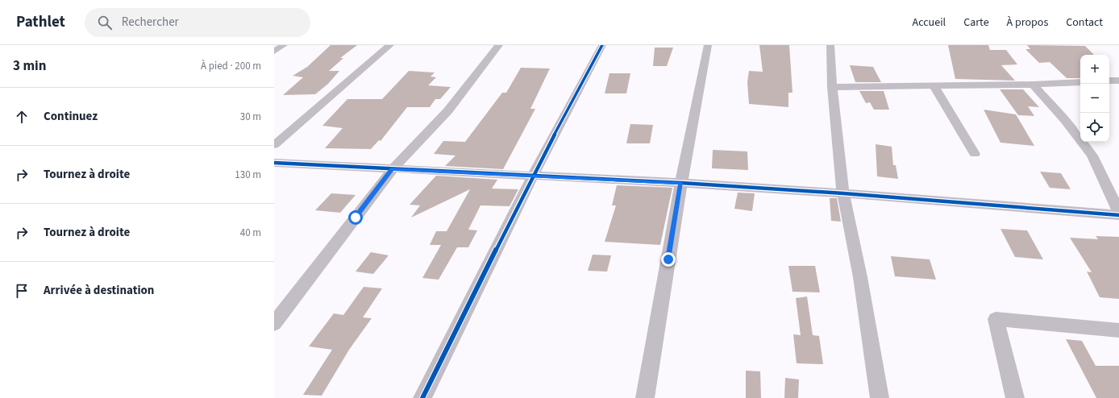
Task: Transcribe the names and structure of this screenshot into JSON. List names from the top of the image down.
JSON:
{
  "page": {
    "header": "Pathlet",
    "search": "Rechercher",
    "nav": [
      "Accueil",
      "Carte",
      "À propos",
      "Contact"
    ],
    "heading": ["3 min", "À pied · 200 m"],
    "map_buttons": ["+", "−"],
    "list": [
      ["Continuez", "30 m"],
      ["Tournez à droite", "130 m"],
      ["Tournez à droite", "40 m"],
      "Arrivée à destination"
    ]
  }
}
